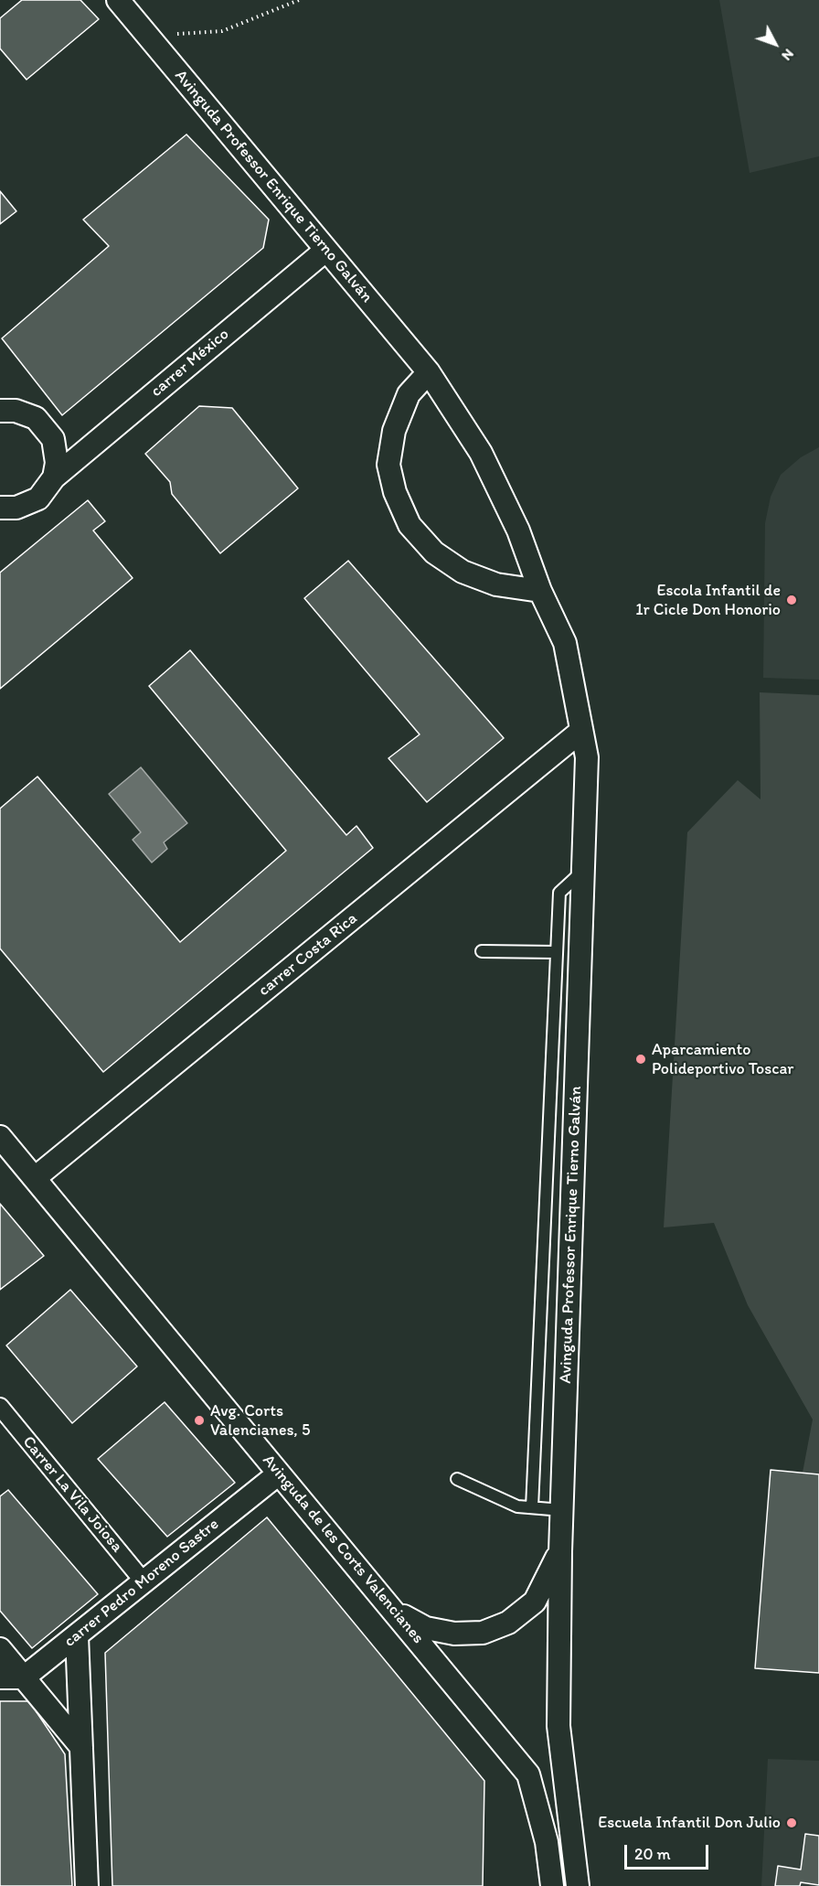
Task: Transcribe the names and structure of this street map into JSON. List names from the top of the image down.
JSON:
{
  "streets": {
    "street": [
      "Avinguda Professor Enrique Tierno Galván",
      "carrer México",
      "carrer Costa Rica",
      "Carrer La Vila Joiosa",
      "Avinguda de les Corts Valencianes",
      "carrer Pedro Moreno Sastre"
    ]
  },
  "crossings": [
    ["Avinguda Professor Enrique Tierno Galván", "carrer México"],
    ["Avinguda Professor Enrique Tierno Galván", "carrer Costa Rica"],
    ["carrer Costa Rica", "Avinguda de les Corts Valencianes"],
    ["Carrer La Vila Joiosa", "carrer Pedro Moreno Sastre"],
    ["Avinguda de les Corts Valencianes", "carrer Pedro Moreno Sastre"]
  ],
  "places": [
    "Escola Infantil de 1r Cicle Don Honorio",
    "Aparcamiento Polideportivo Toscar",
    "Avg. Corts Valencianes, 5",
    "Escuela Infantil Don Julio"
  ],
  "scale_bar": "20 m",
  "north": "bottom right"
}
